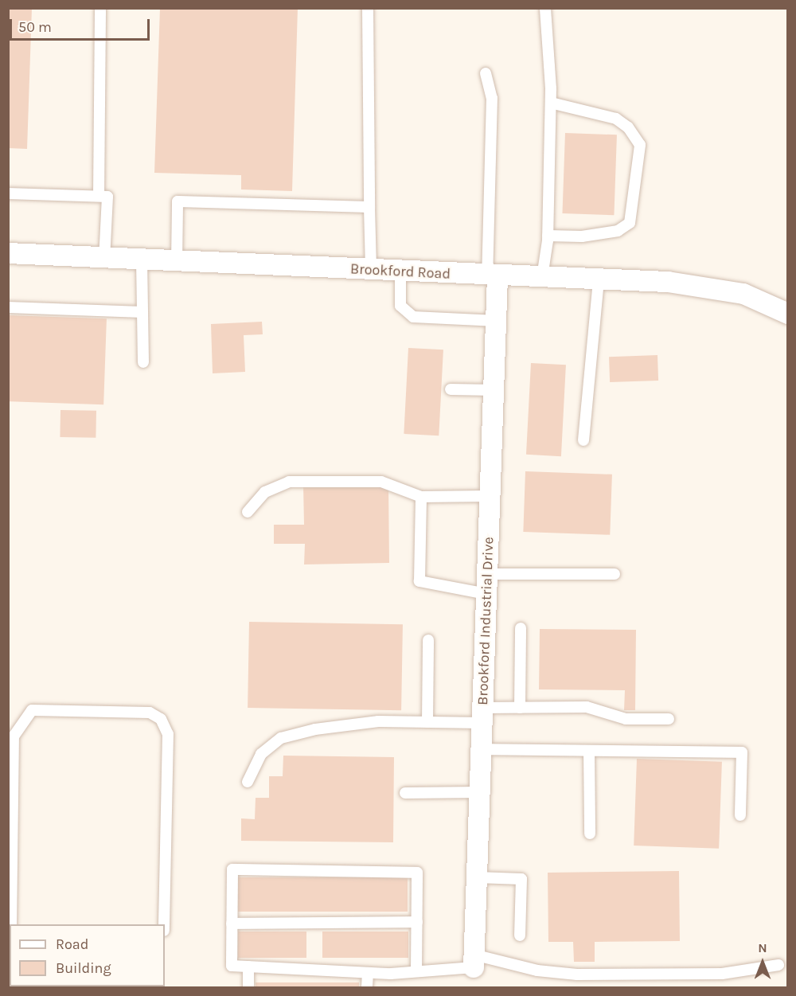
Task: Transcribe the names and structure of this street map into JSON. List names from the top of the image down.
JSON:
{
  "streets": {
    "street": ["Brookford Road", "Brookford Industrial Drive"]
  },
  "crossings": [
    ["Brookford Road", "Brookford Industrial Drive"]
  ],
  "legend": ["Road", "Building"],
  "scale_bar": "50 m",
  "north": "top"
}
